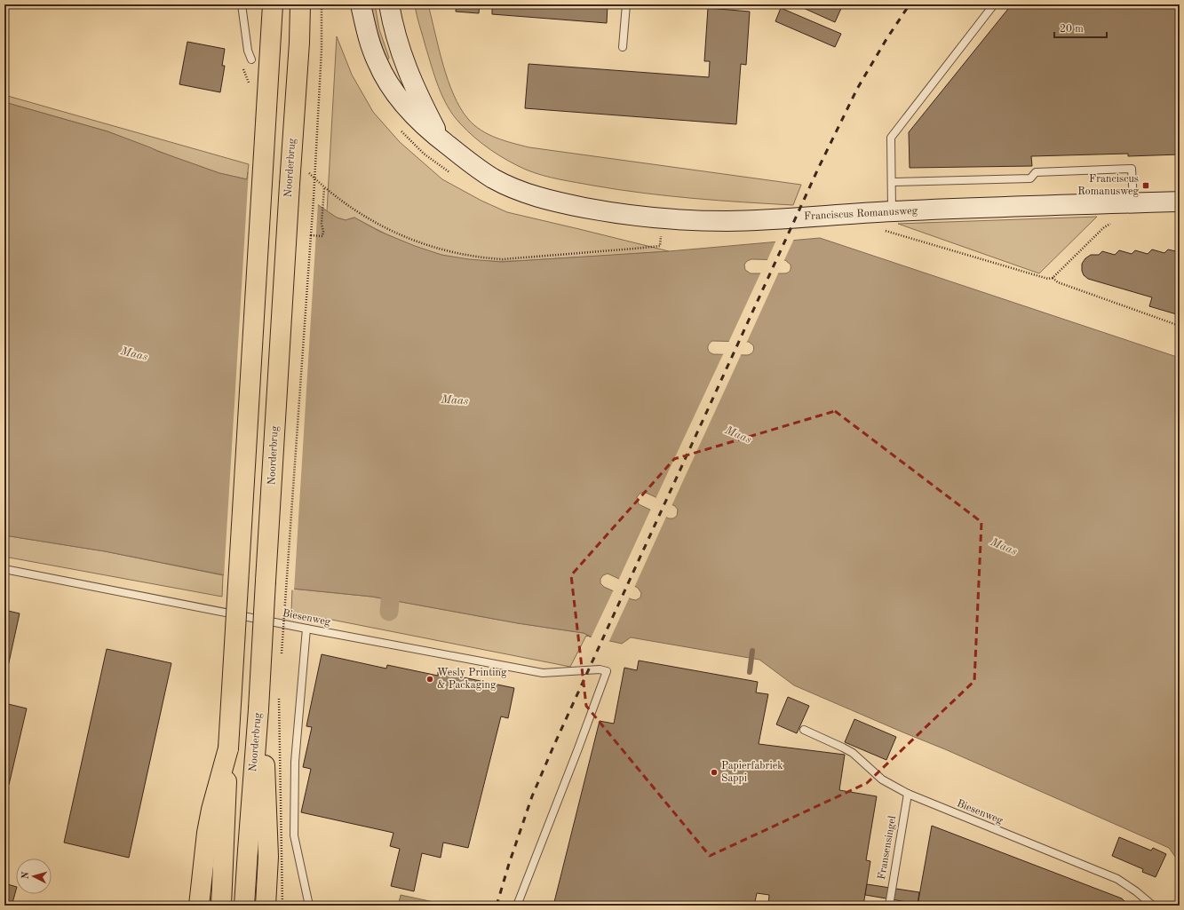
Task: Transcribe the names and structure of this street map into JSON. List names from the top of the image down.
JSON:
{
  "streets": {
    "main road": ["Noorderbrug"],
    "street": ["Franciscus Romanusweg"],
    "lane": ["Biesenweg", "Fransensingel"]
  },
  "crossings": [
    ["Biesenweg", "Fransensingel"]
  ],
  "water": ["Maas"],
  "places": {
    "transit": ["Franciscus Romanusweg"],
    "other": ["Wesly Printing & Packaging", "Papierfabriek Sappi"]
  },
  "scale_bar": "20 m",
  "north": "left"
}
